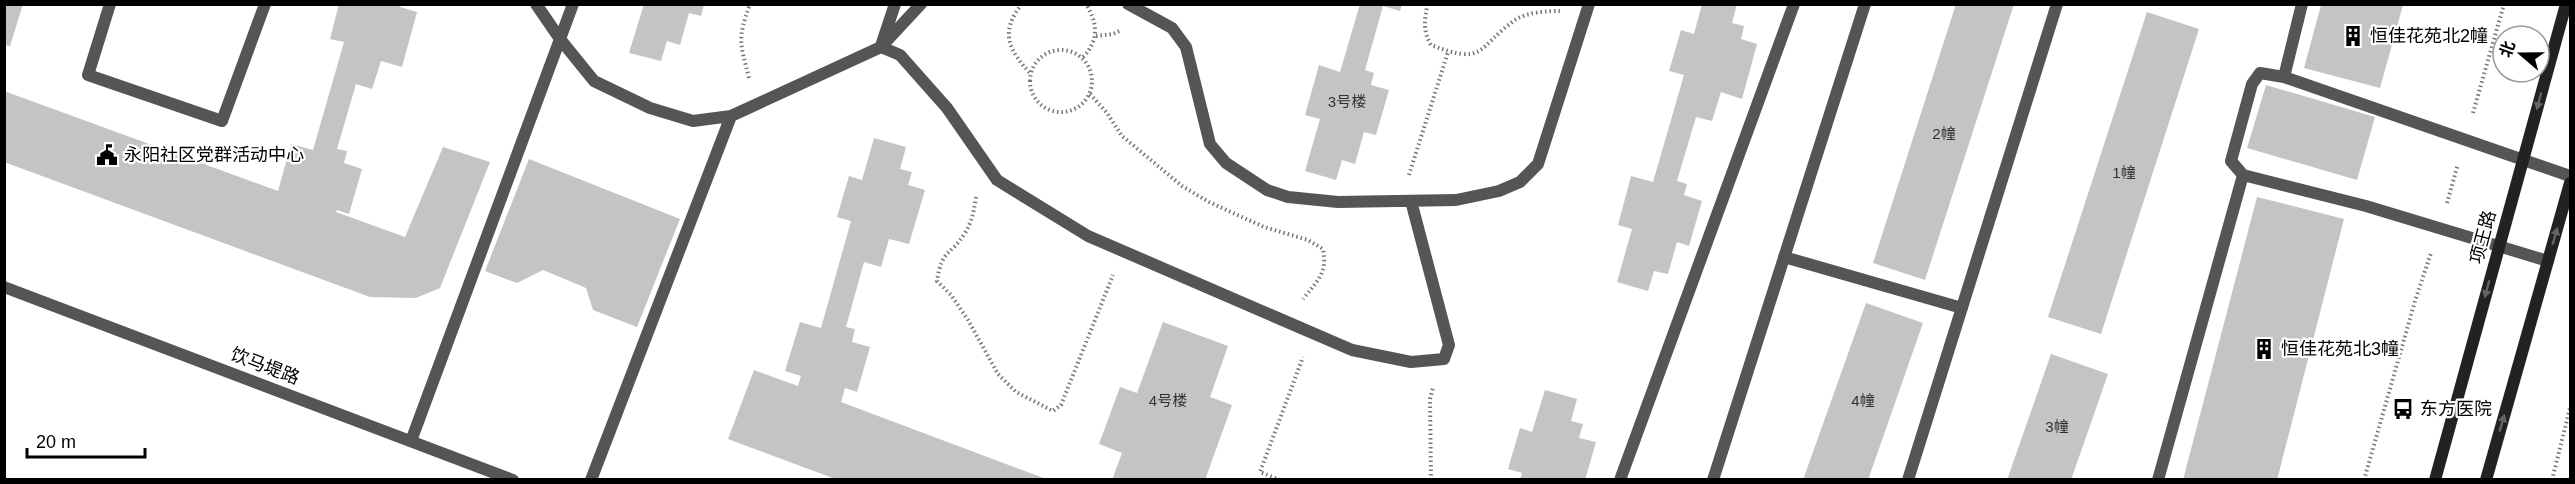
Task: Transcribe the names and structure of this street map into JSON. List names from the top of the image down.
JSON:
{
  "streets": {
    "main road": ["项王路"],
    "street": ["饮马堤路"]
  },
  "places": {
    "building": ["恒佳花苑北2幢", "恒佳花苑北3幢"],
    "public building": ["永阳社区党群活动中心"],
    "bus stop": ["东方医院"]
  },
  "house_numbers": [
    "3号楼",
    "2幢",
    "1幢",
    "4号楼",
    "4幢",
    "3幢"
  ],
  "scale_bar": "20 m",
  "north": "left"
}
